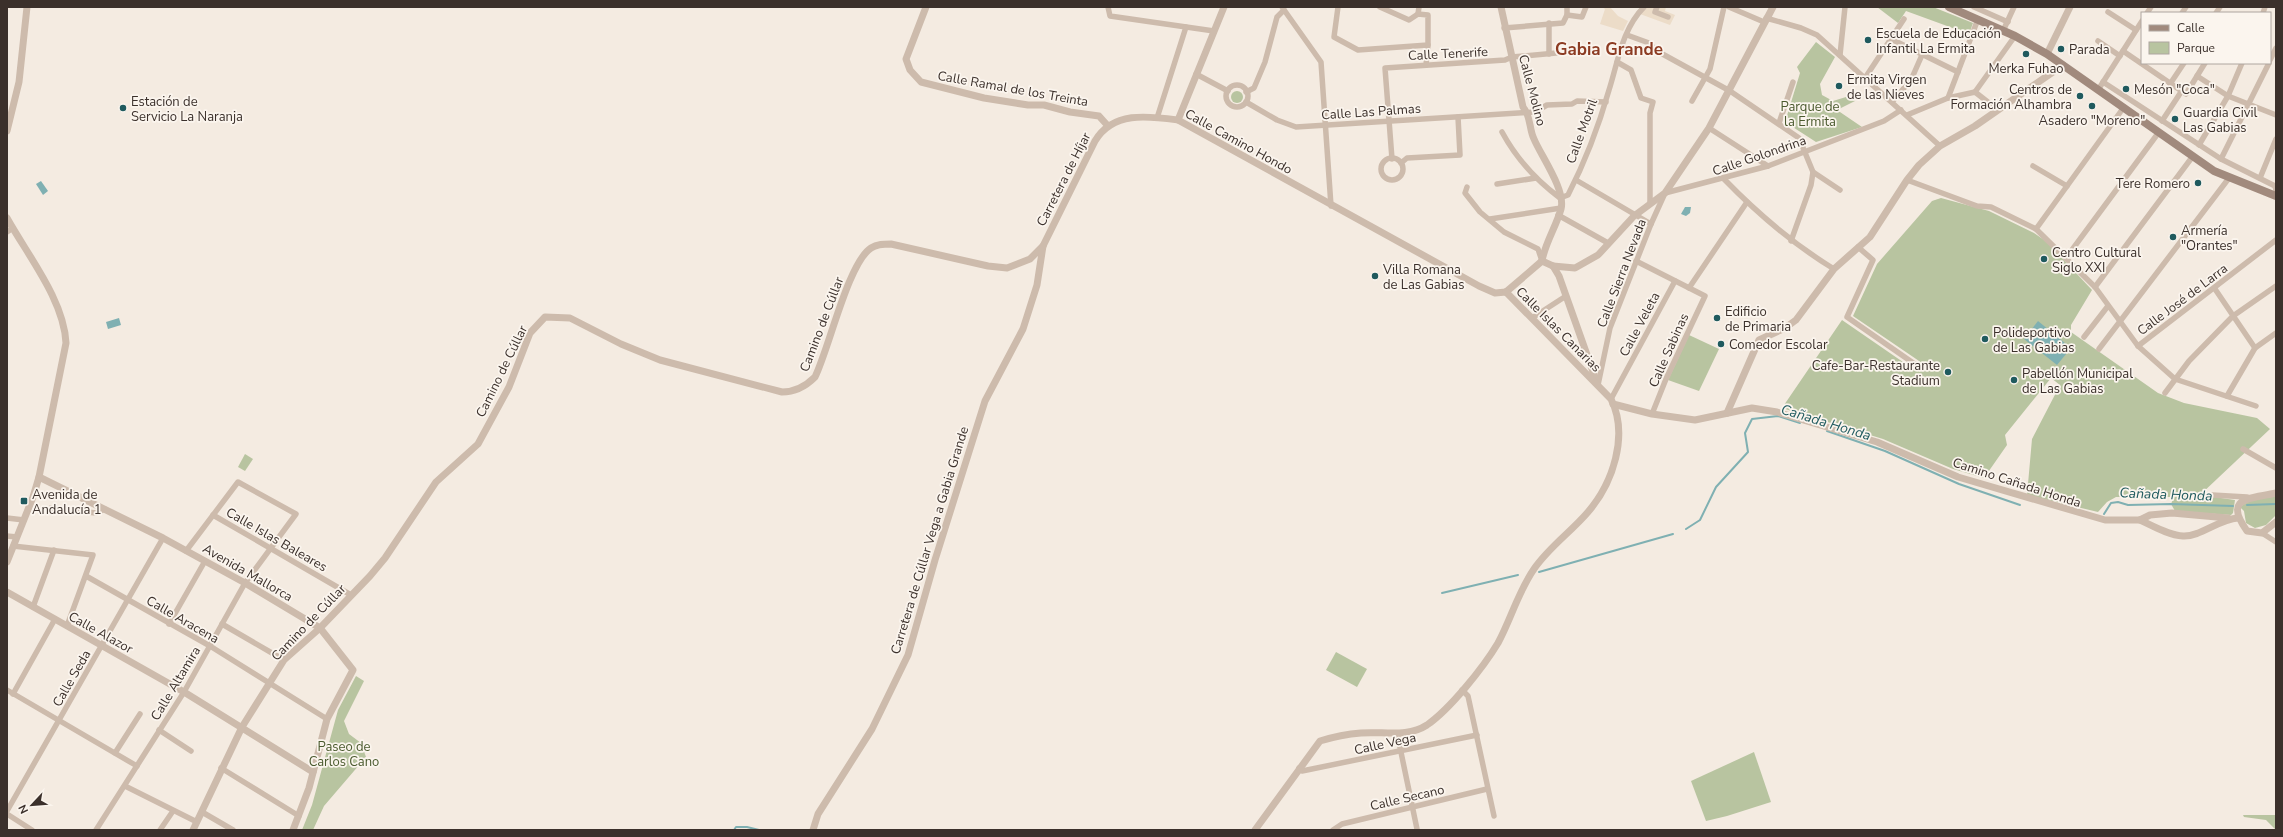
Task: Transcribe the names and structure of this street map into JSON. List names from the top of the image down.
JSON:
{
  "streets": {
    "street": [
      "Calle Tenerife",
      "Calle Ramal de los Treinta",
      "Calle Molino",
      "Calle Las Palmas",
      "Calle Motril",
      "Calle Camino Hondo",
      "Calle Golondrina",
      "Carretera de Híjar",
      "Calle Sierra Nevada",
      "Calle José de Larra",
      "Camino de Cúllar",
      "Calle Veleta",
      "Calle Islas Canarias",
      "Calle Sabinas",
      "Camino Cañada Honda",
      "Calle Islas Baleares",
      "Carretera de Cúllar Vega a Gabia Grande",
      "Avenida Mallorca",
      "Calle Aracena",
      "Calle Alazor",
      "Calle Seda",
      "Calle Altamira",
      "Calle Vega",
      "Calle Secano"
    ]
  },
  "crossings": [
    ["Calle Tenerife", "Calle Molino"],
    ["Calle Tenerife", "Calle Las Palmas"],
    ["Calle Ramal de los Treinta", "Calle Camino Hondo"],
    ["Calle Ramal de los Treinta", "Carretera de Híjar"],
    ["Calle Molino", "Calle Las Palmas"],
    ["Calle Molino", "Calle Motril"],
    ["Calle Las Palmas", "Calle Motril"],
    ["Calle Camino Hondo", "Carretera de Híjar"],
    ["Calle Camino Hondo", "Calle Islas Canarias"],
    ["Calle Golondrina", "Calle Sierra Nevada"],
    ["Carretera de Híjar", "Camino de Cúllar"],
    ["Carretera de Híjar", "Carretera de Cúllar Vega a Gabia Grande"],
    ["Calle Sierra Nevada", "Calle Islas Canarias"],
    ["Camino de Cúllar", "Calle Islas Baleares"],
    ["Camino de Cúllar", "Carretera de Cúllar Vega a Gabia Grande"],
    ["Camino de Cúllar", "Avenida Mallorca"],
    ["Camino de Cúllar", "Calle Aracena"],
    ["Camino de Cúllar", "Calle Alazor"],
    ["Calle Veleta", "Camino Cañada Honda"],
    ["Calle Sabinas", "Camino Cañada Honda"],
    ["Calle Islas Baleares", "Calle Altamira"],
    ["Avenida Mallorca", "Calle Seda"],
    ["Avenida Mallorca", "Calle Altamira"],
    ["Calle Aracena", "Calle Seda"],
    ["Calle Aracena", "Calle Altamira"],
    ["Calle Alazor", "Calle Seda"],
    ["Calle Alazor", "Calle Altamira"]
  ],
  "districts": ["Gabia Grande"],
  "water": ["Cañada Honda"],
  "parks": ["Parque de la Ermita", "Paseo de Carlos Cano"],
  "places": {
    "other": [
      "Escuela de Educación Infantil La Ermita",
      "Parada",
      "Merka Fuhao",
      "Ermita Virgen de las Nieves",
      "Mesón \"Coca\"",
      "Centros de Formación Alhambra",
      "Asadero \"Moreno\"",
      "Estación de Servicio La Naranja",
      "Guardia Civil Las Gabias",
      "Tere Romero",
      "Armería \"Orantes\"",
      "Centro Cultural Siglo XXI",
      "Villa Romana de Las Gabias",
      "Edificio de Primaria",
      "Polideportivo de Las Gabias",
      "Comedor Escolar",
      "Cafe-Bar-Restaurante Stadium",
      "Pabellón Municipal de Las Gabias"
    ],
    "transit": ["Avenida de Andalucía 1"]
  },
  "legend": ["Calle", "Parque"],
  "north": "bottom left"
}
